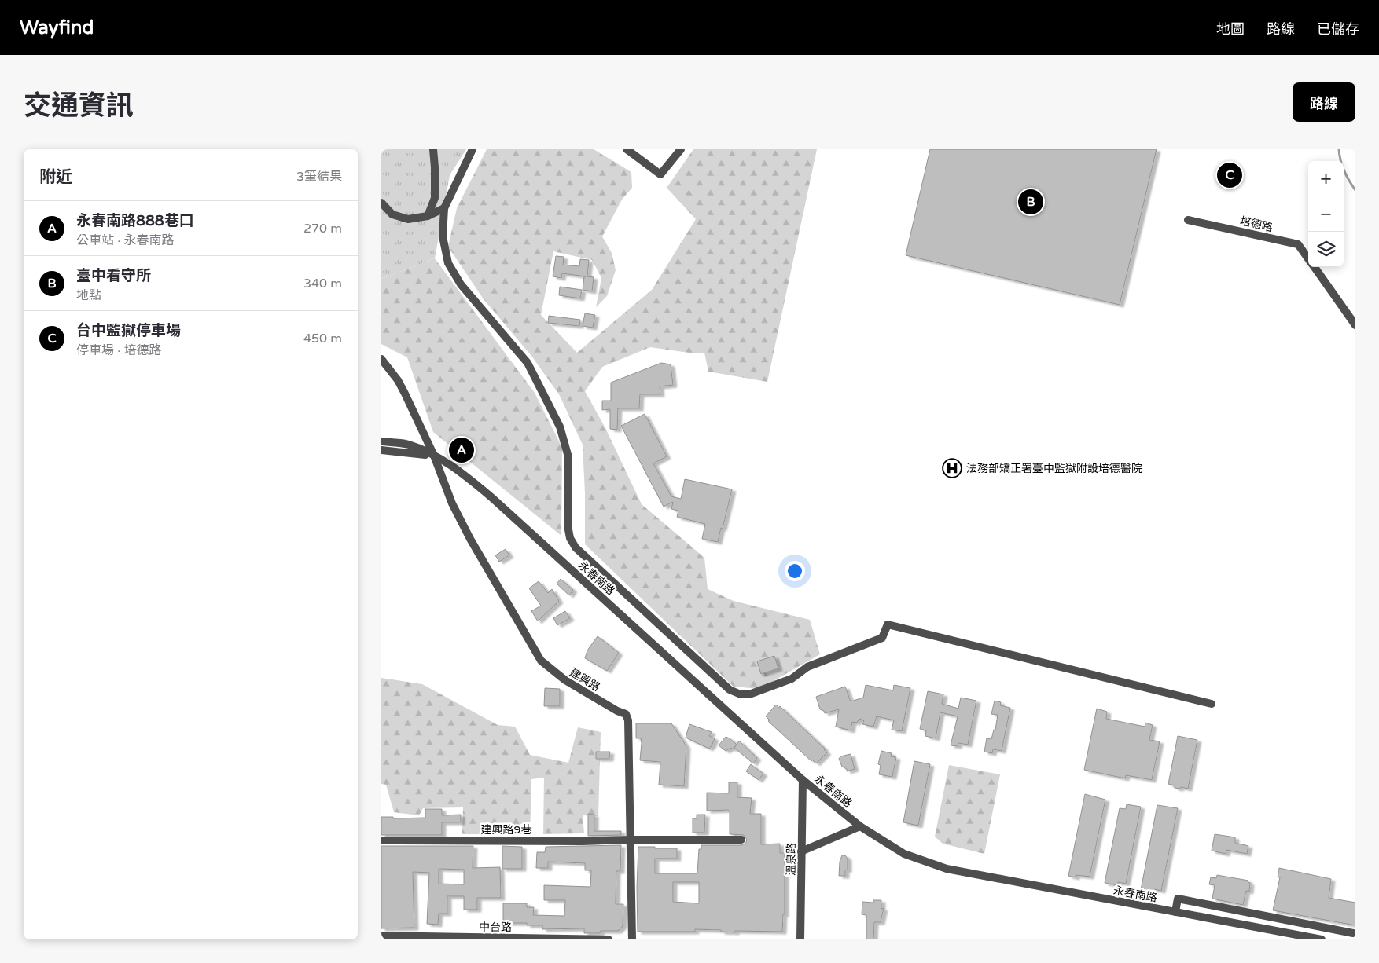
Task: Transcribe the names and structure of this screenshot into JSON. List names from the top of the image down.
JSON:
{
  "streets": {
    "street": [
      "培德路",
      "永春南路",
      "建興路",
      "建興路9巷",
      "溫泉路",
      "中台路"
    ]
  },
  "crossings": [
    ["永春南路", "建興路"],
    ["永春南路", "溫泉路"],
    ["建興路", "建興路9巷"]
  ],
  "places": {
    "hospital": ["法務部矯正署臺中監獄附設培德醫院"]
  },
  "page": {
    "header": "Wayfind",
    "nav": ["地圖", "路線", "已儲存"],
    "title": "交通資訊",
    "buttons": "路線",
    "heading": ["附近", "3筆結果"],
    "map_buttons": ["+", "−"],
    "pins": ["C", "B", "A"],
    "list": [
      {
        "mark": "A",
        "name": "永春南路888巷口",
        "note": "公車站 · 永春南路",
        "value": "270 m"
      },
      {
        "mark": "B",
        "name": "臺中看守所",
        "note": "地點",
        "value": "340 m"
      },
      {
        "mark": "C",
        "name": "台中監獄停車場",
        "note": "停車場 · 培德路",
        "value": "450 m"
      }
    ]
  }
}
